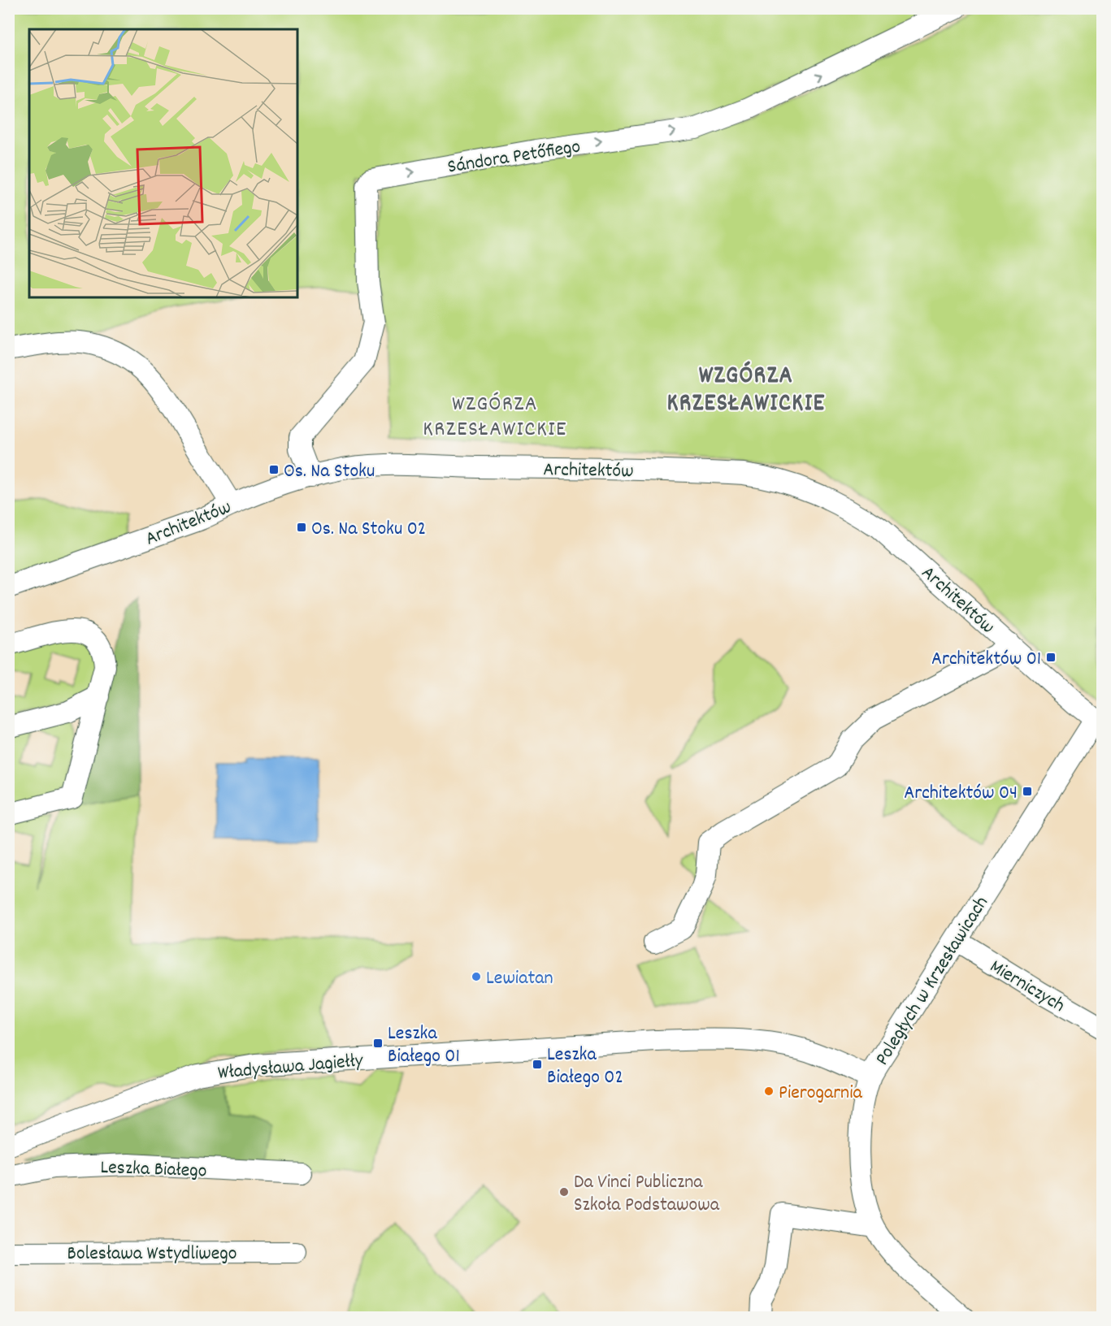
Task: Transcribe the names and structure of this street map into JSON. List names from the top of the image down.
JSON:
{
  "streets": {
    "street": [
      "Sándora Petőfiego",
      "Architektów",
      "Poległych w Krzesławicach",
      "Mierniczych",
      "Władysława Jagiełły",
      "Leszka Białego",
      "Bolesława Wstydliwego"
    ]
  },
  "crossings": [
    ["Sándora Petőfiego", "Architektów"],
    ["Architektów", "Poległych w Krzesławicach"],
    ["Poległych w Krzesławicach", "Mierniczych"],
    ["Poległych w Krzesławicach", "Władysława Jagiełły"]
  ],
  "one_way": ["Sándora Petőfiego"],
  "districts": ["WZGÓRZA KRZESŁAWICKIE", "WZGÓRZA KRZESŁAWICKIE"],
  "places": {
    "transit": [
      "Os. Na Stoku",
      "Os. Na Stoku 02",
      "Architektów 01",
      "Architektów 04",
      "Leszka Białego 01",
      "Leszka Białego 02"
    ],
    "other": ["Lewiatan", "Pierogarnia", "Da Vinci Publiczna Szkoła Podstawowa"]
  }
}
